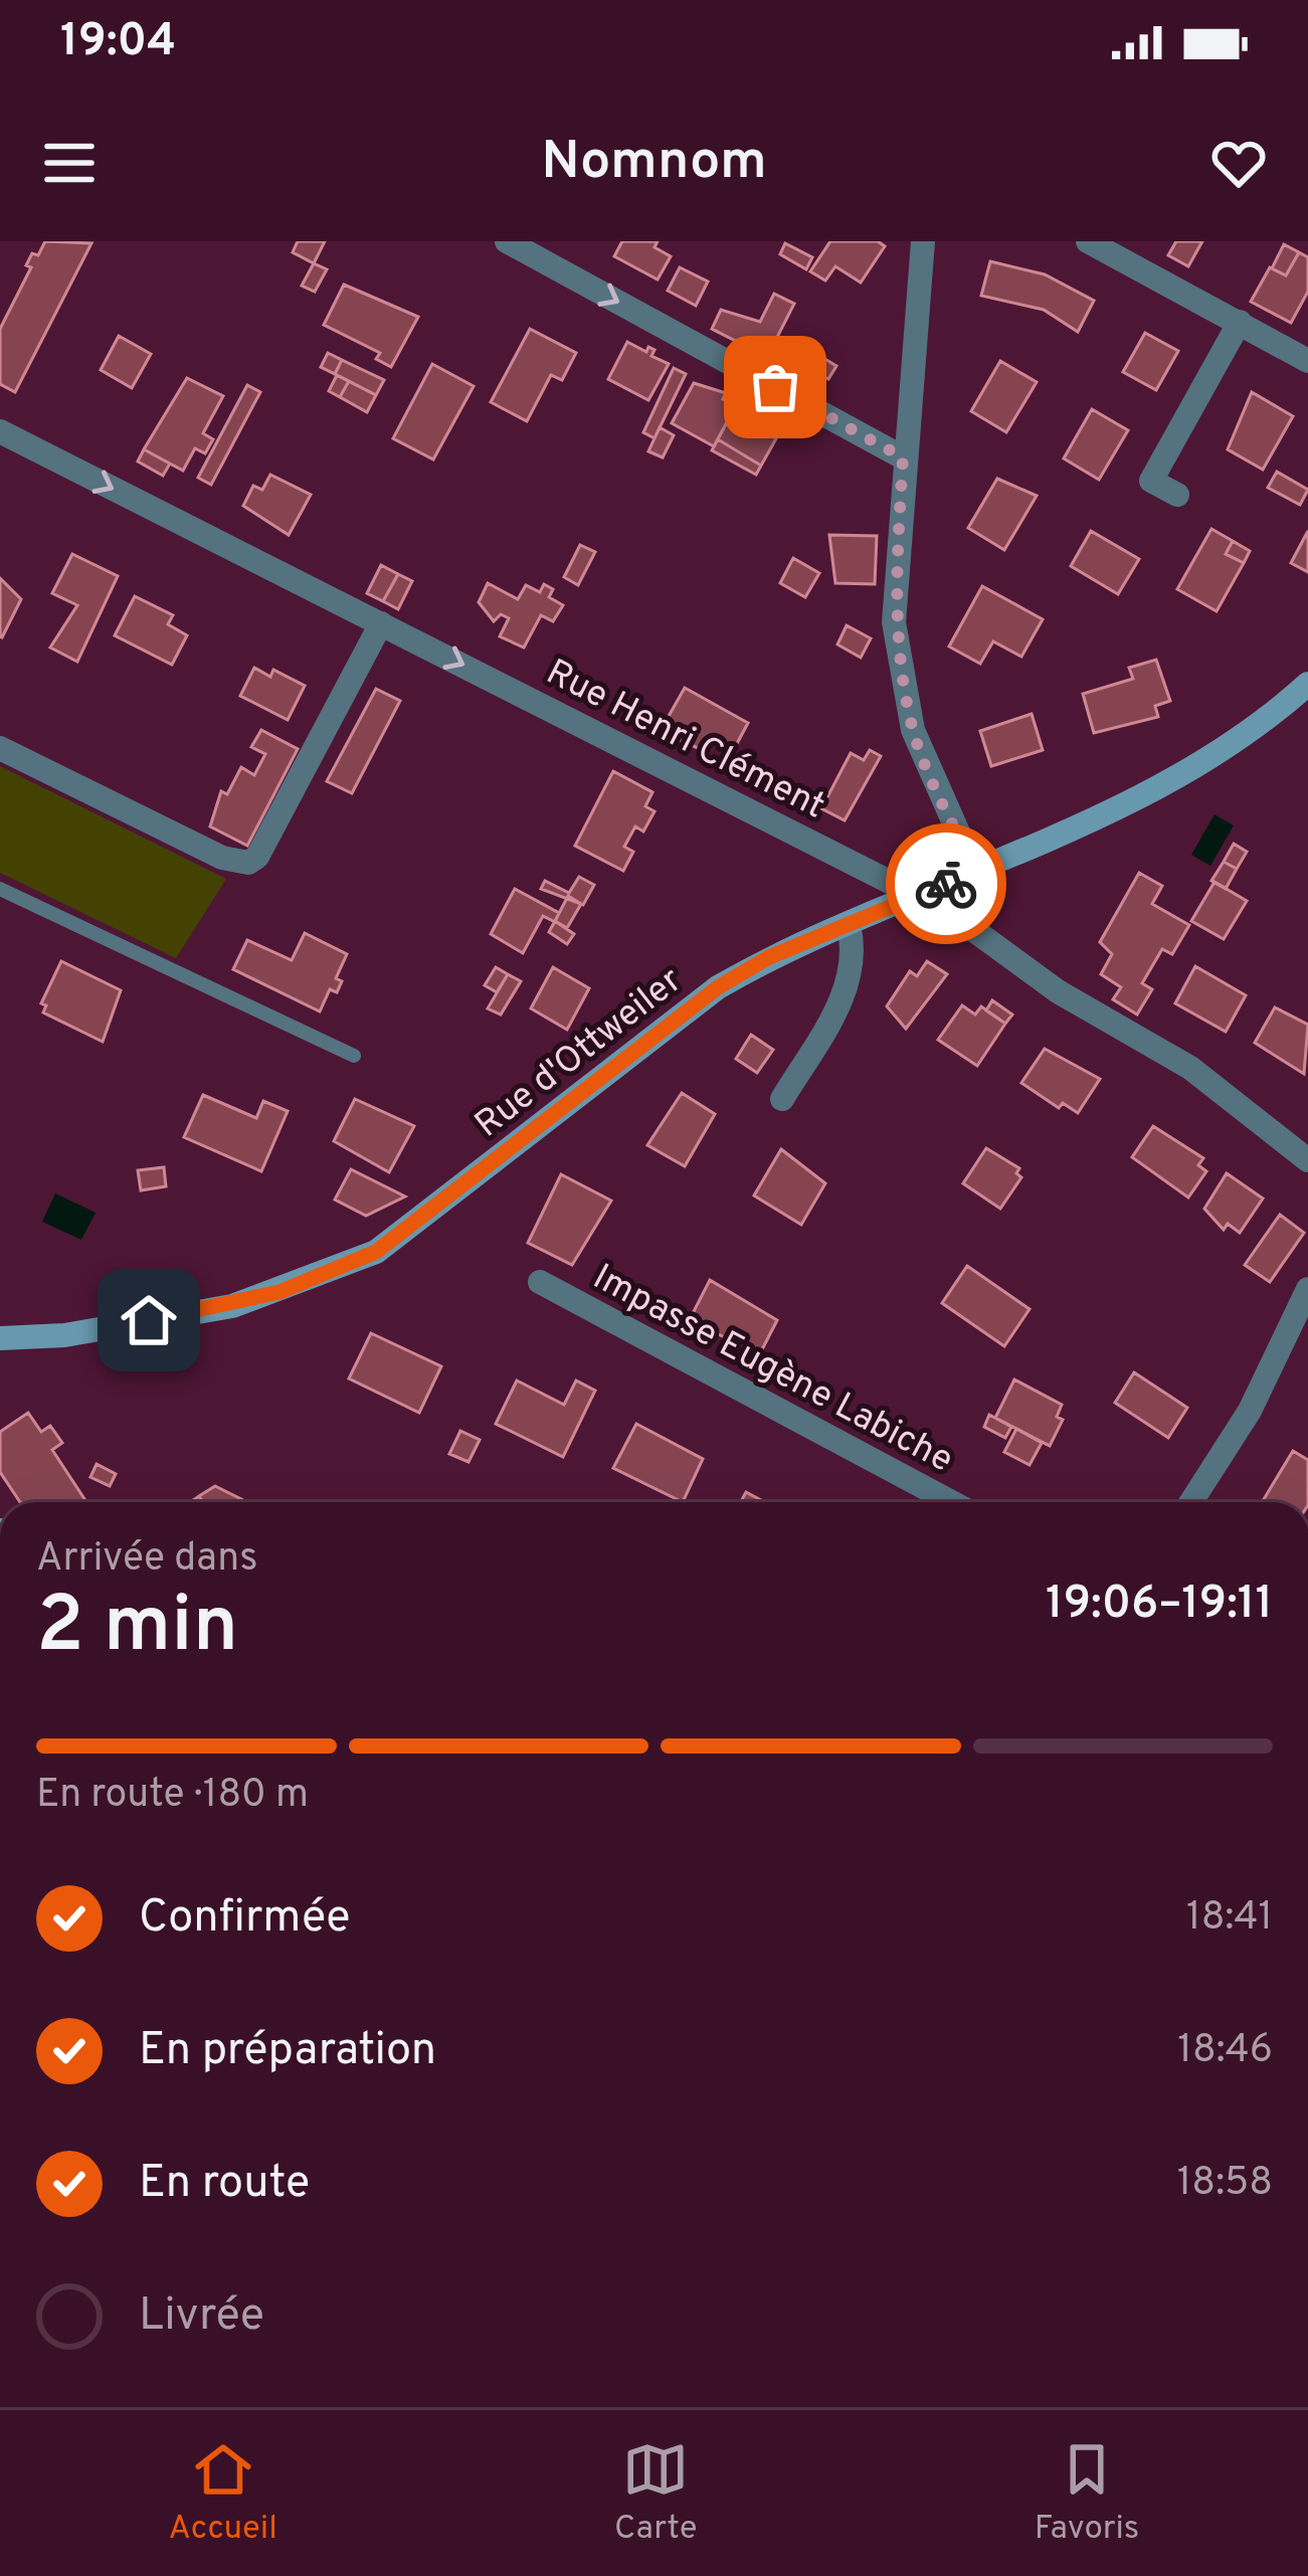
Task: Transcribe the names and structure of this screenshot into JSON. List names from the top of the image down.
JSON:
{
  "streets": {
    "street": ["Rue Henri Clément", "Rue d'Ottweiler", "Impasse Eugène Labiche"]
  },
  "crossings": [
    ["Rue Henri Clément", "Rue d'Ottweiler"]
  ],
  "one_way": ["Rue Henri Clément"],
  "page": {
    "status": "19:04",
    "header": "Nomnom",
    "heading": ["2 min", "Arrivée dans", "19:06–19:11"],
    "bar": "En route · 180 m",
    "list": [
      ["Confirmée", "18:41"],
      ["En préparation", "18:46"],
      ["En route", "18:58"],
      "Livrée"
    ],
    "tabs": ["Accueil", "Carte", "Favoris"]
  }
}
